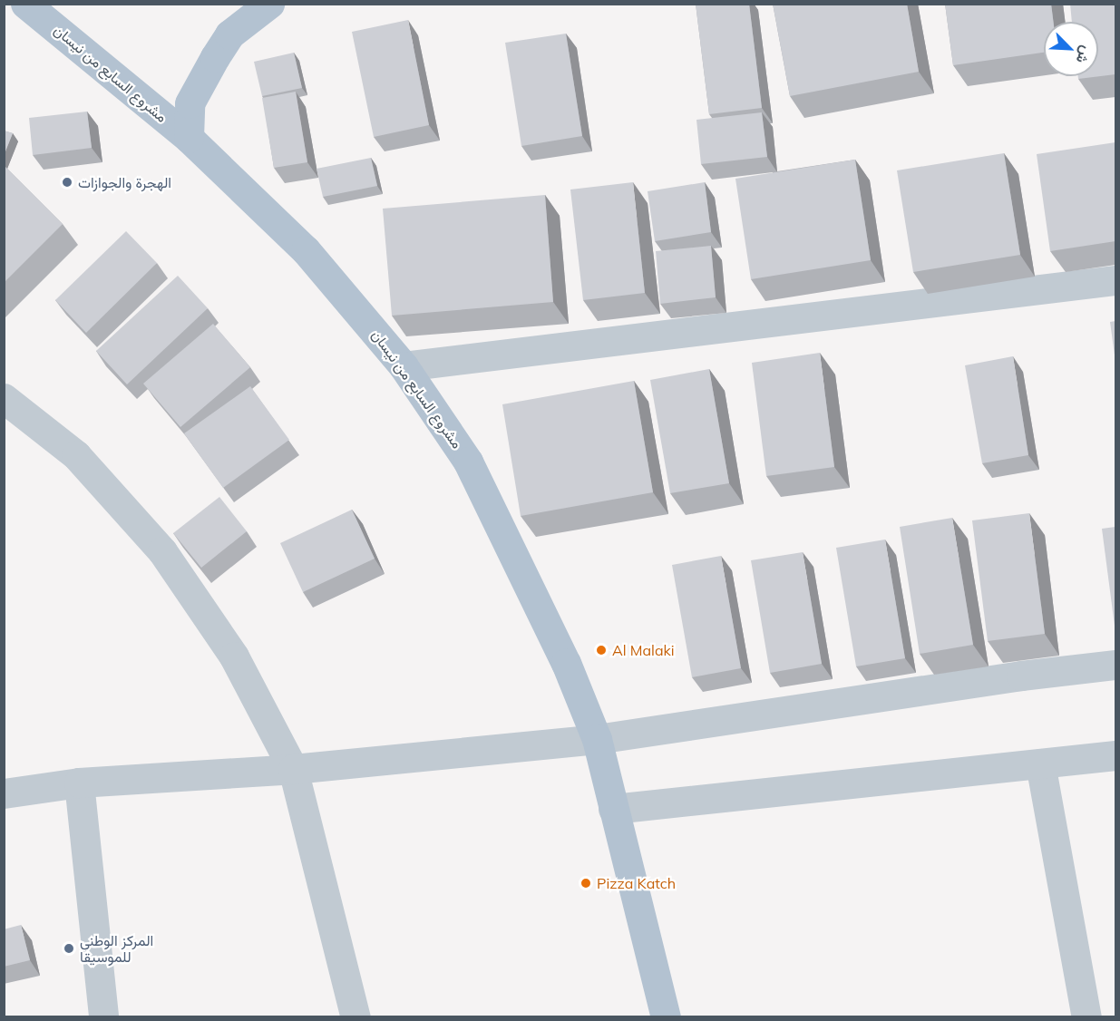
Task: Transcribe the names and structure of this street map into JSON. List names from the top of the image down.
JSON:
{
  "streets": {
    "main road": ["مشروع السابع من نيسان"]
  },
  "places": [
    "الهجرة والجوازات",
    "Al Malaki",
    "Pizza Katch",
    "المركز الوطني للموسيقا"
  ],
  "north": "bottom right"
}
